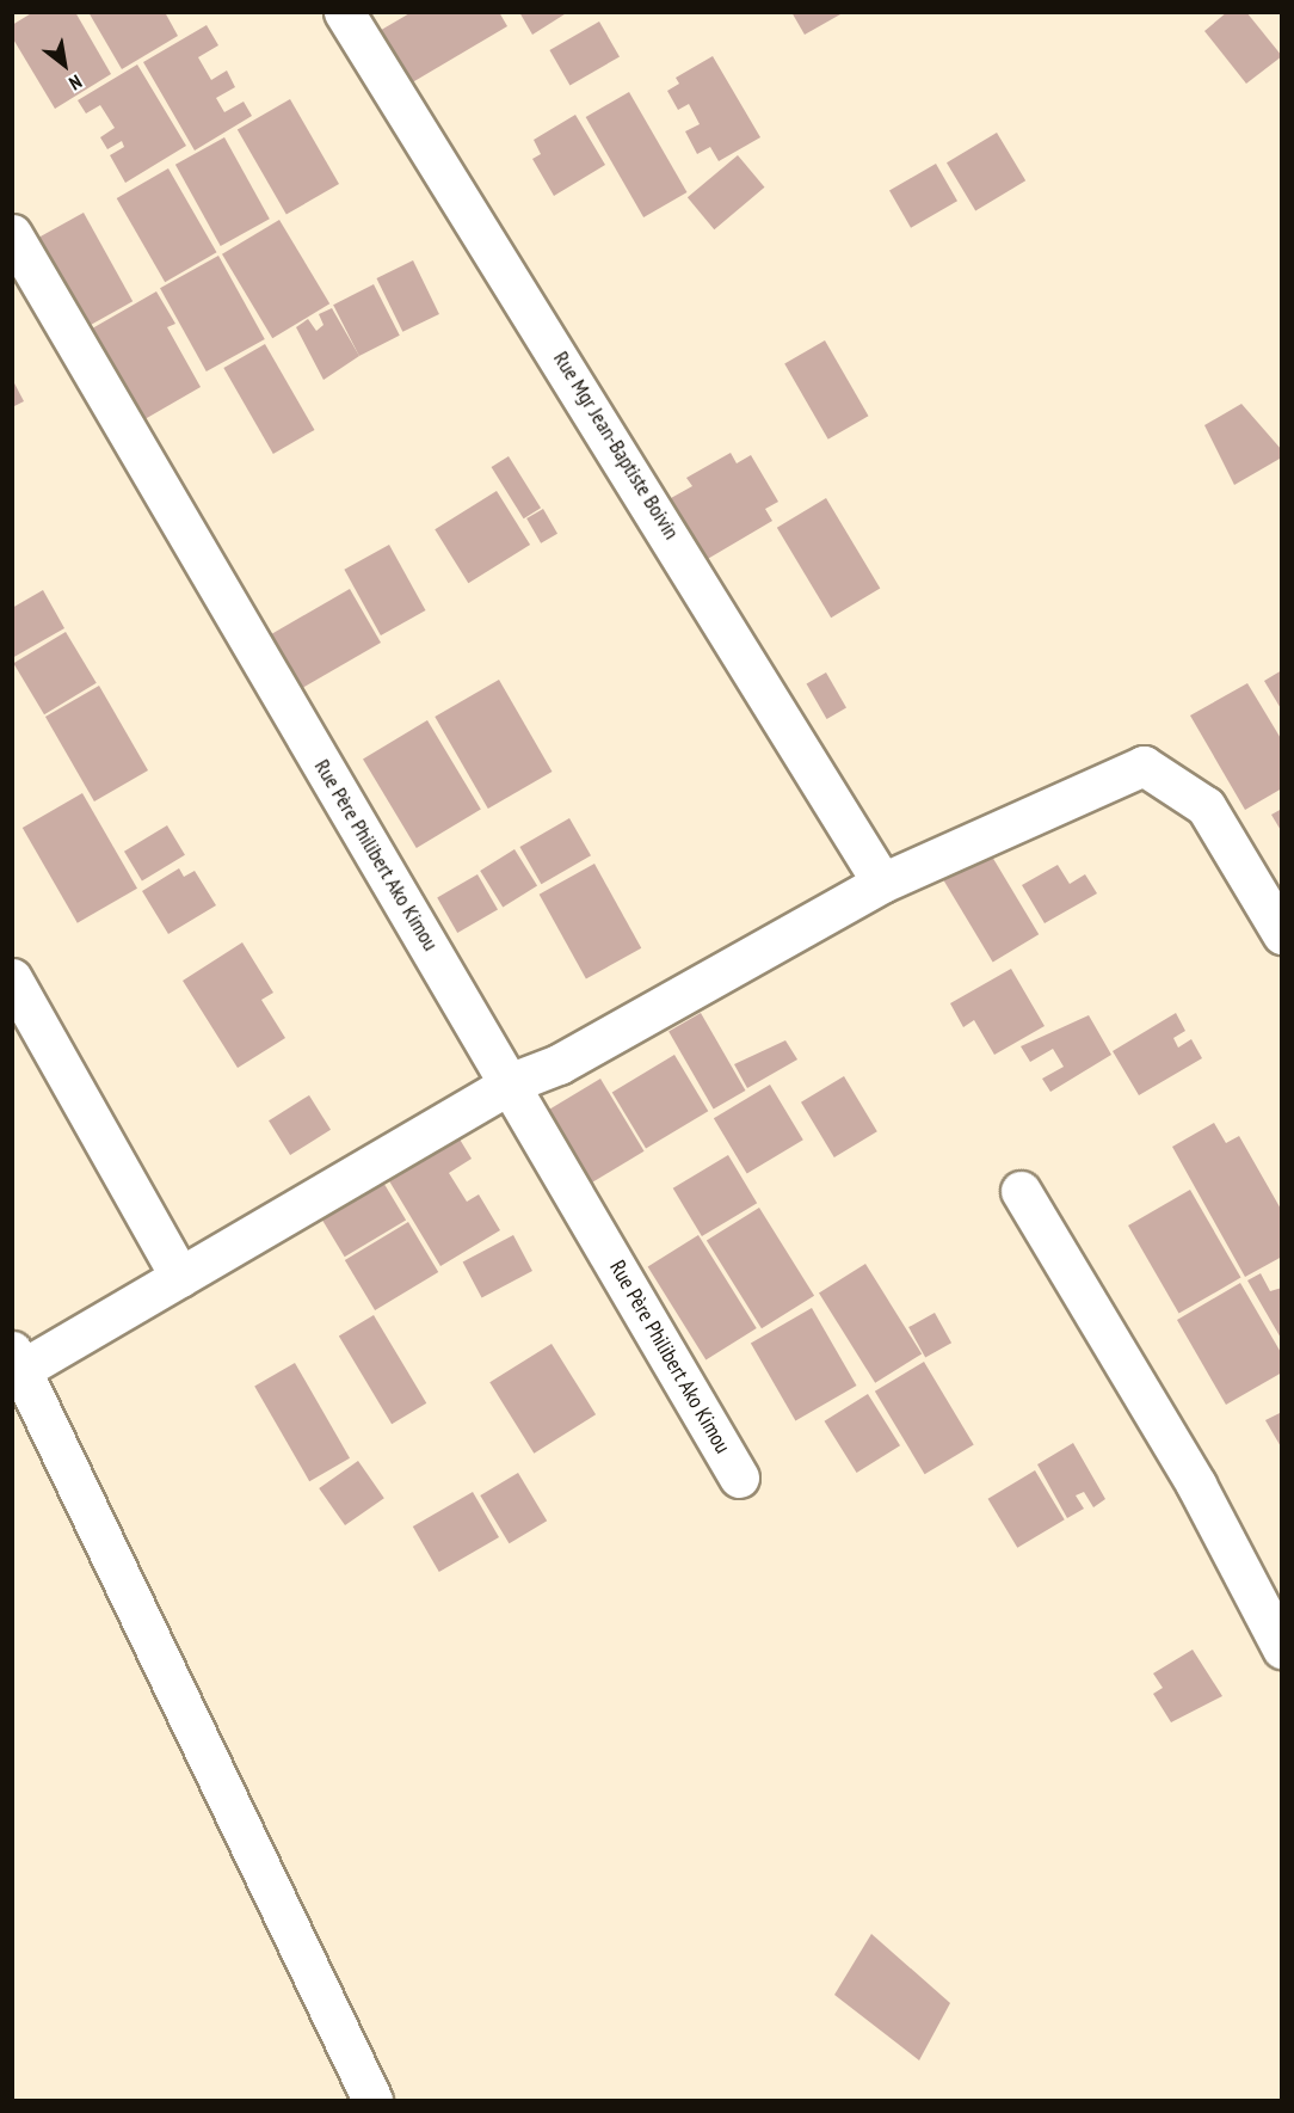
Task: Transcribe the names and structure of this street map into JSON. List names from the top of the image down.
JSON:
{
  "streets": {
    "street": ["Rue Mgr Jean-Baptiste Boivin", "Rue Père Philibert Ako Kimou"]
  },
  "north": "bottom right"
}
